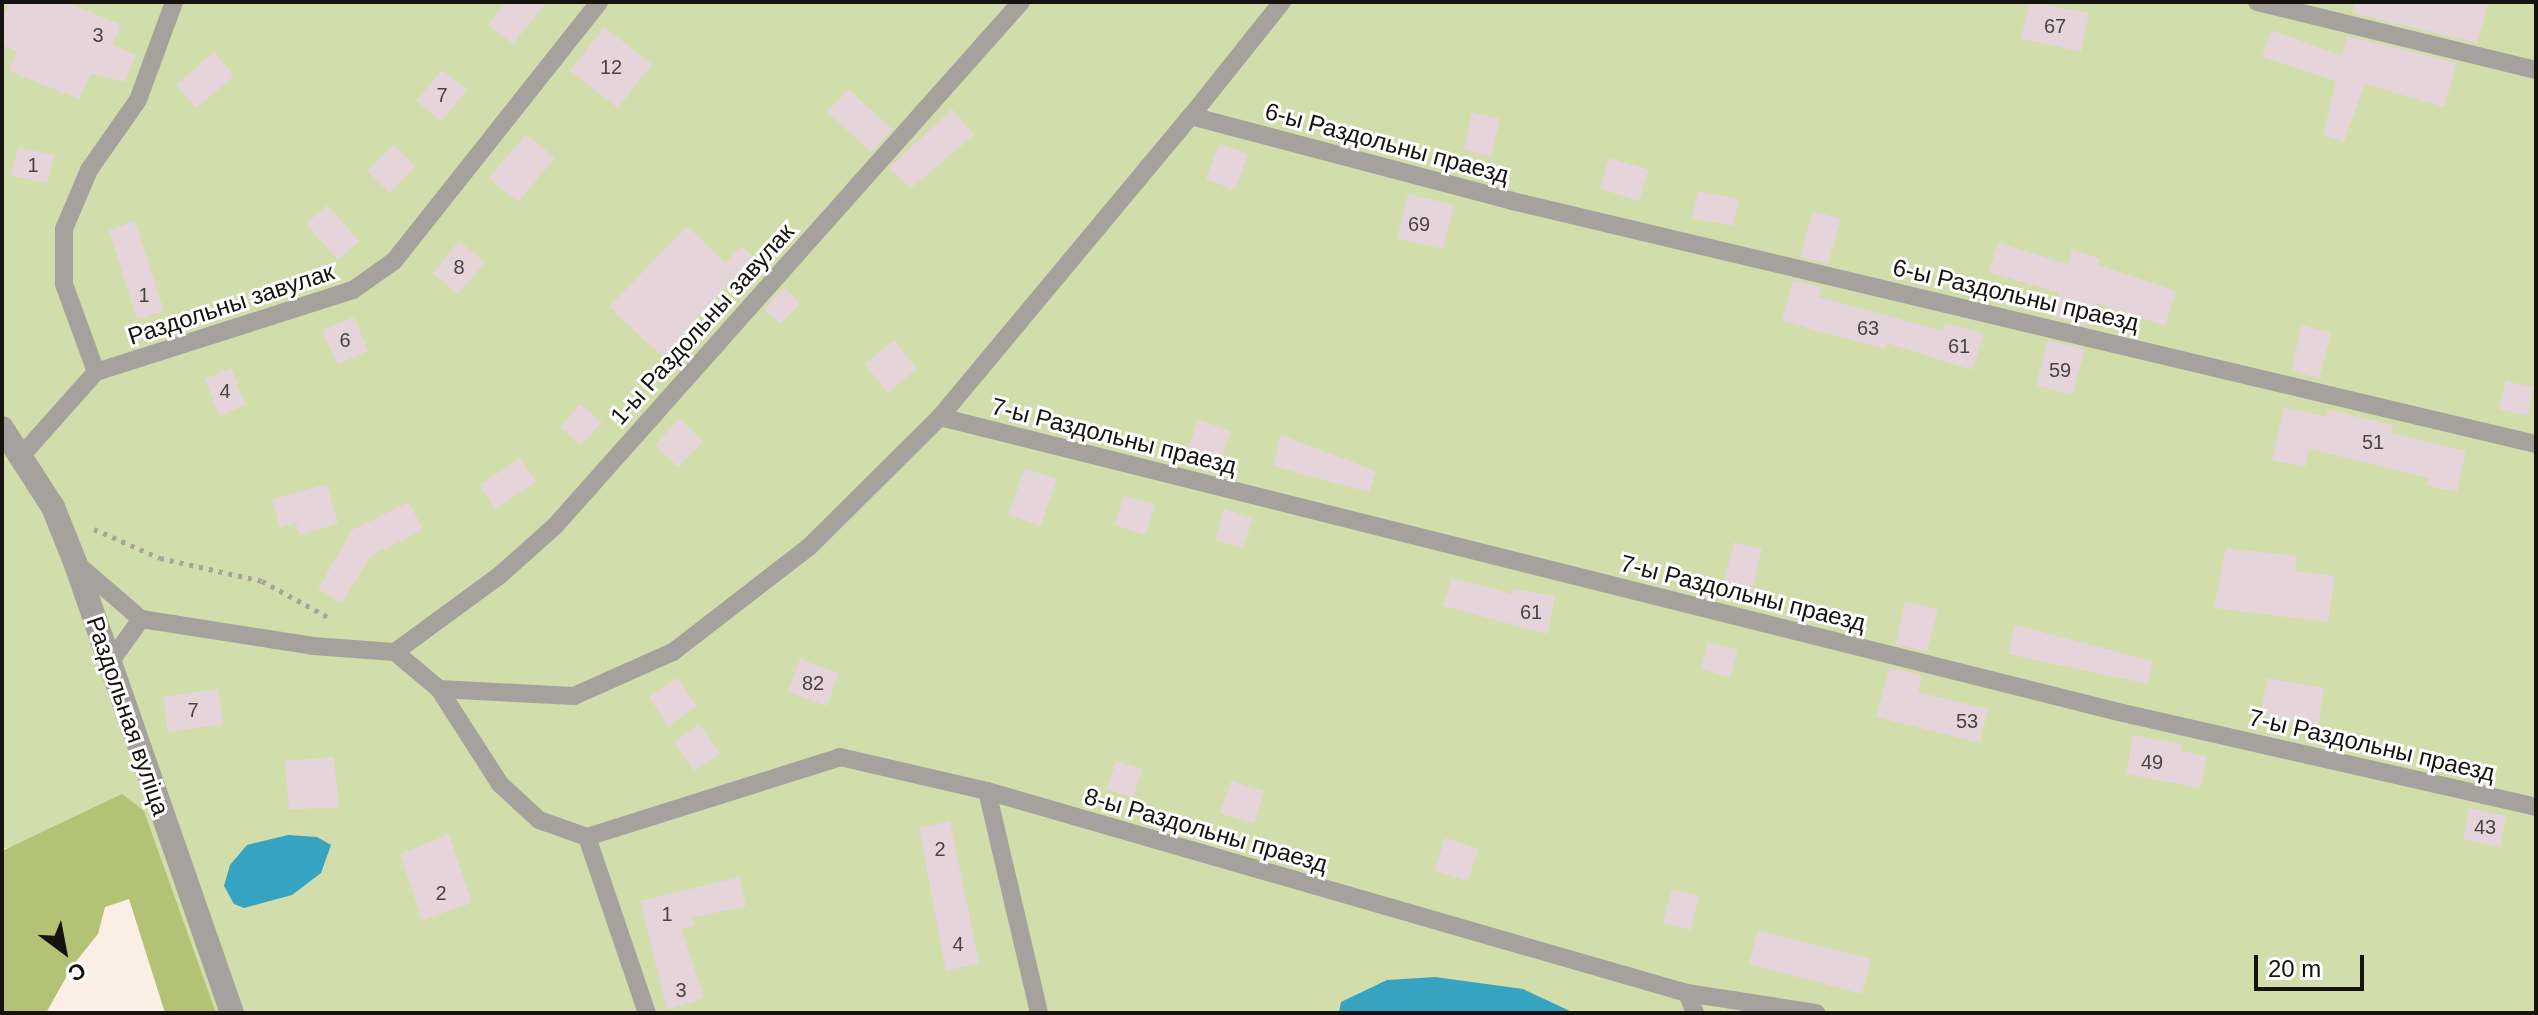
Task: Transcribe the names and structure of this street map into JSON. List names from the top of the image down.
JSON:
{
  "streets": {
    "street": ["Раздольная вуліца"],
    "lane": [
      "6-ы Раздольны праезд",
      "Раздольны завулак",
      "1-ы Раздольны завулак",
      "7-ы Раздольны праезд",
      "8-ы Раздольны праезд"
    ]
  },
  "house_numbers": [
    "67",
    "3",
    "12",
    "7",
    "1",
    "69",
    "8",
    "1",
    "63",
    "6",
    "61",
    "59",
    "4",
    "51",
    "61",
    "82",
    "7",
    "53",
    "49",
    "43",
    "2",
    "2",
    "1",
    "4",
    "3"
  ],
  "scale_bar": "20 m",
  "north": "bottom right"
}
